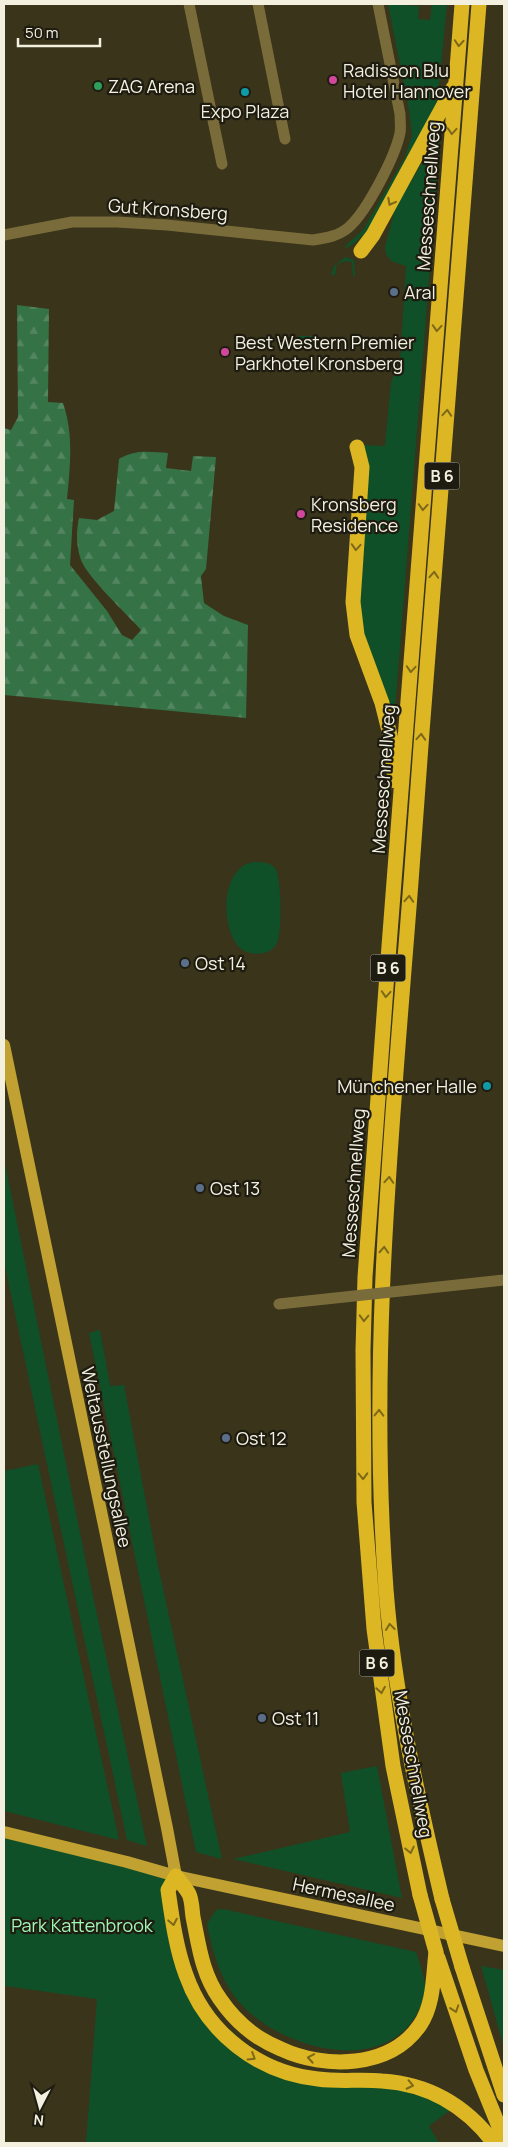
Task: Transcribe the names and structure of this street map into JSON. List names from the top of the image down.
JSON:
{
  "streets": {
    "highway": ["Messeschnellweg", "B 6"],
    "main road": ["Weltausstellungsallee", "Hermesallee"],
    "street": ["Gut Kronsberg"]
  },
  "crossings": [
    ["Weltausstellungsallee", "Hermesallee"]
  ],
  "parks": ["Park Kattenbrook"],
  "places": [
    "Radisson Blu Hotel Hannover",
    "ZAG Arena",
    "Expo Plaza",
    "Aral",
    "Best Western Premier Parkhotel Kronsberg",
    "Kronsberg Residence",
    "Ost 14",
    "Münchener Halle",
    "Ost 13",
    "Ost 12",
    "Ost 11"
  ],
  "scale_bar": "50 m",
  "north": "bottom"
}
